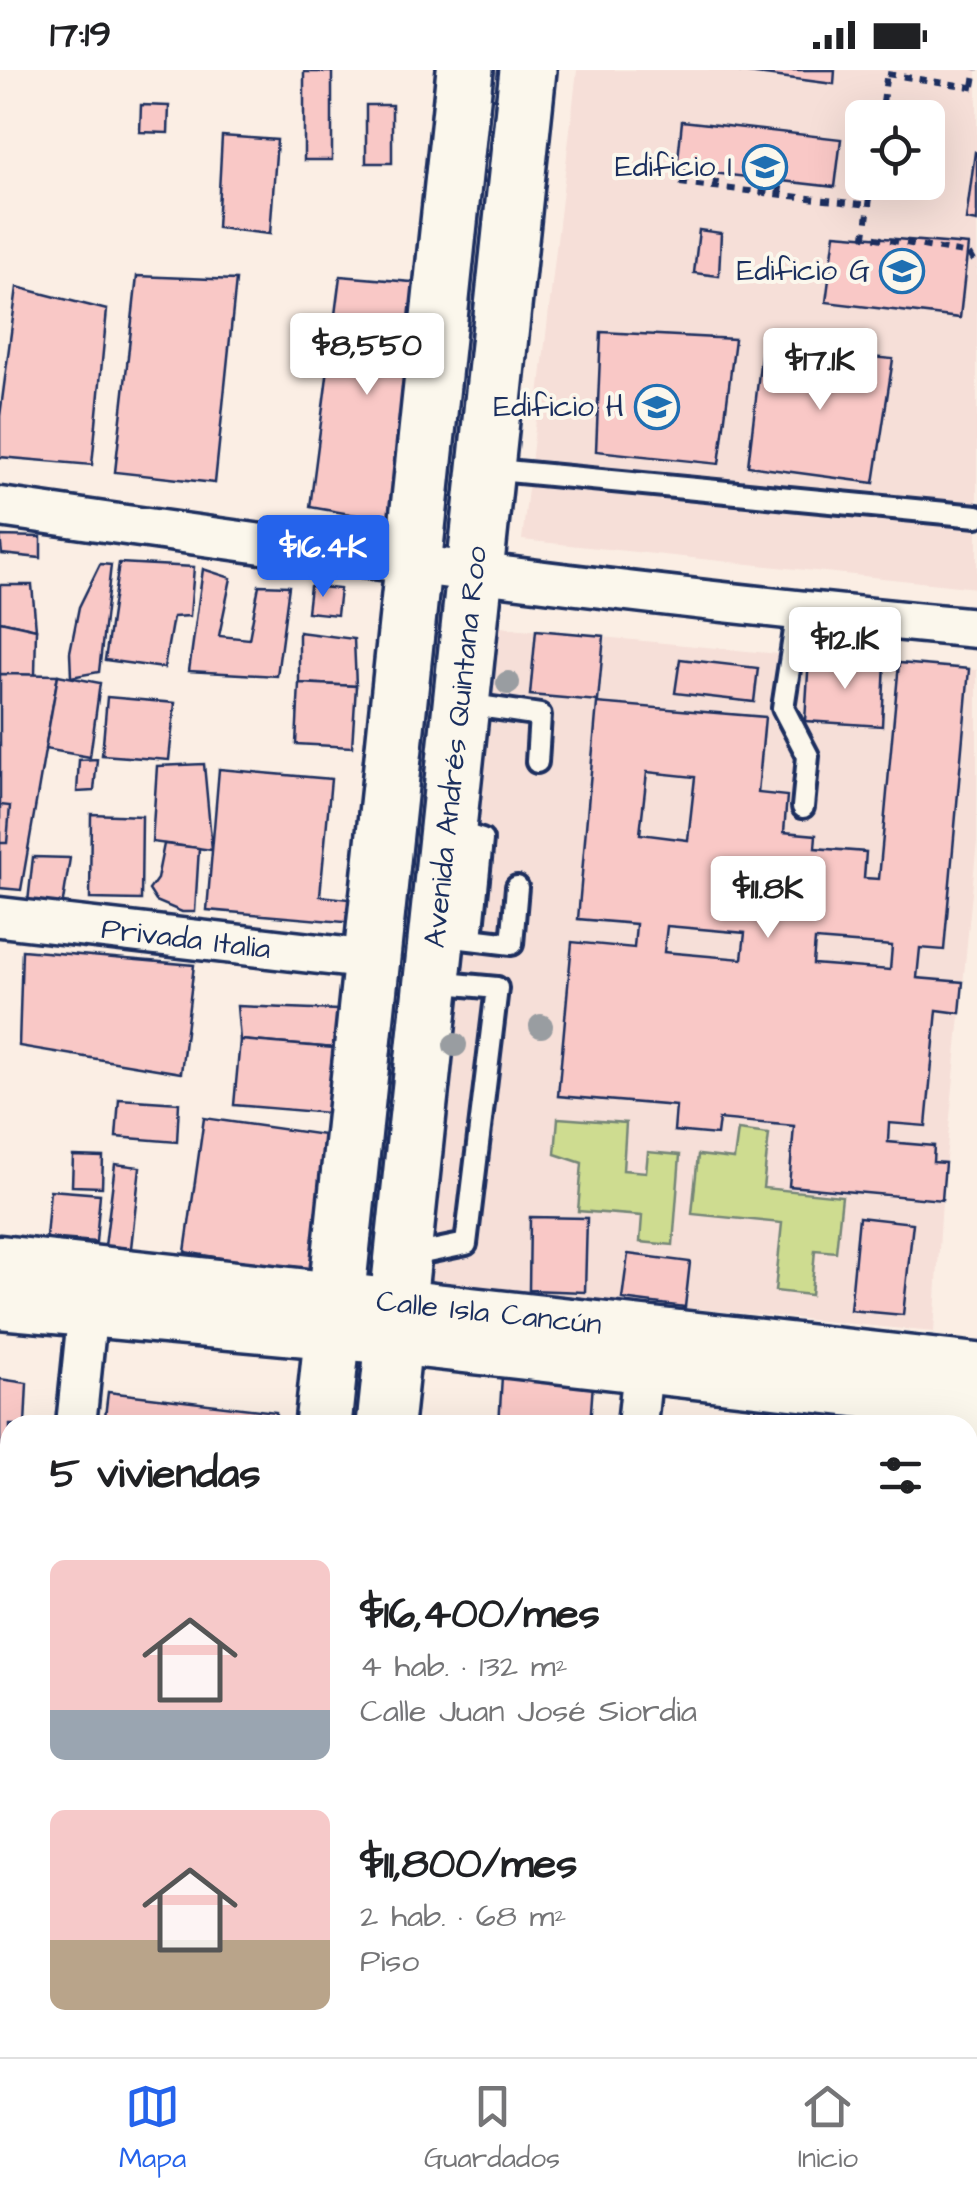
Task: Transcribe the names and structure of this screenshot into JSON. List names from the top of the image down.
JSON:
{
  "streets": {
    "main road": ["Avenida Andrés Quintana Roo"],
    "street": ["Privada Italia", "Calle Isla Cancún"]
  },
  "crossings": [
    ["Avenida Andrés Quintana Roo", "Privada Italia"],
    ["Avenida Andrés Quintana Roo", "Calle Isla Cancún"]
  ],
  "places": {
    "school or university": ["Edificio I", "Edificio G", "Edificio H"]
  },
  "page": {
    "status": "17:19",
    "price": [
      "$8,550",
      "$17.1K",
      "$16.4K",
      "$12.1K",
      "$11.8K"
    ],
    "heading": "5 viviendas",
    "list": [
      {
        "name": "$16,400/mes",
        "note": "4 hab. · 132 m² · Calle Juan José Siordia"
      },
      {
        "name": "$11,800/mes",
        "note": "2 hab. · 68 m² · Piso"
      }
    ],
    "tabs": ["Mapa", "Guardados", "Inicio"]
  }
}
